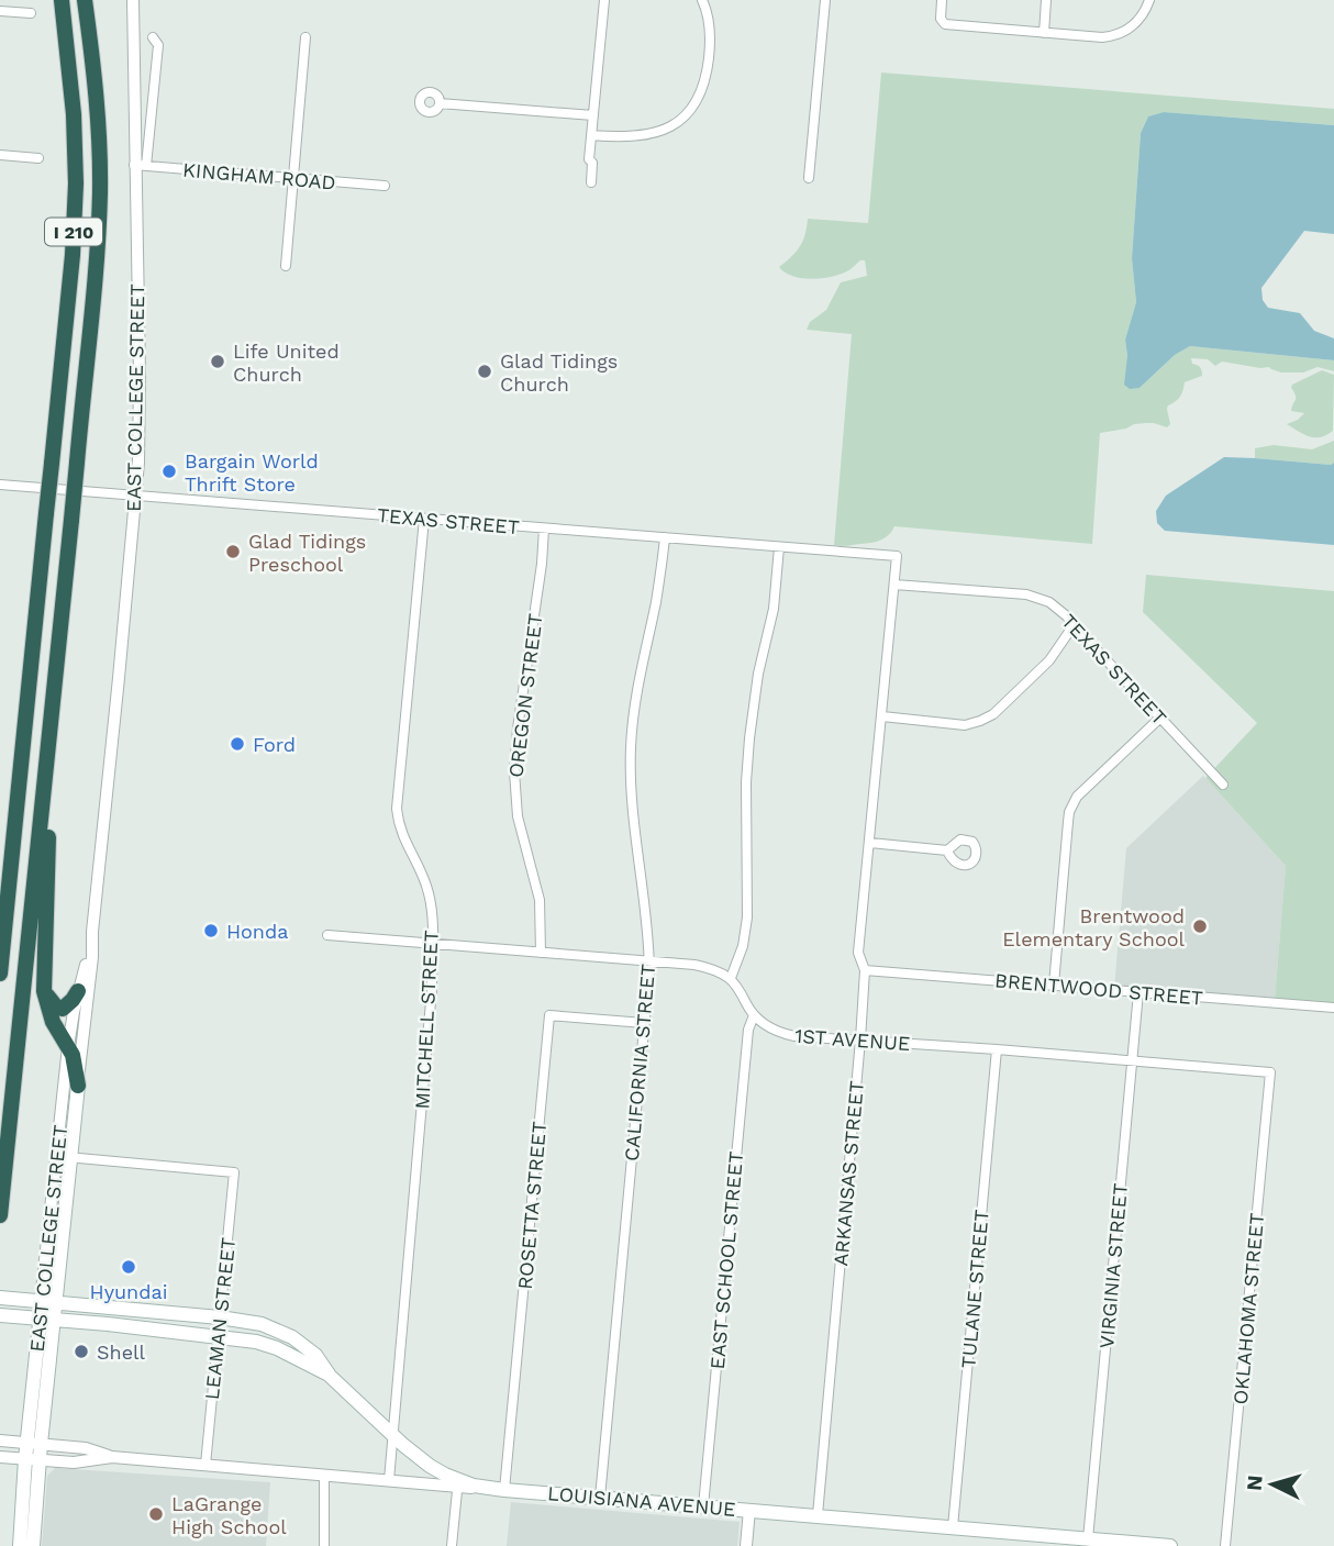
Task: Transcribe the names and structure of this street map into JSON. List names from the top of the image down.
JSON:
{
  "streets": {
    "highway": ["I 210"],
    "main road": ["EAST COLLEGE STREET", "LOUISIANA AVENUE"],
    "street": [
      "KINGHAM ROAD",
      "TEXAS STREET",
      "OREGON STREET",
      "BRENTWOOD STREET",
      "MITCHELL STREET",
      "1ST AVENUE",
      "CALIFORNIA STREET",
      "ARKANSAS STREET",
      "ROSETTA STREET",
      "EAST SCHOOL STREET",
      "VIRGINIA STREET",
      "TULANE STREET",
      "OKLAHOMA STREET",
      "LEAMAN STREET"
    ]
  },
  "crossings": [
    ["KINGHAM ROAD", "EAST COLLEGE STREET"],
    ["EAST COLLEGE STREET", "TEXAS STREET"],
    ["EAST COLLEGE STREET", "LEAMAN STREET"],
    ["TEXAS STREET", "OREGON STREET"],
    ["TEXAS STREET", "MITCHELL STREET"],
    ["TEXAS STREET", "CALIFORNIA STREET"],
    ["TEXAS STREET", "ARKANSAS STREET"],
    ["BRENTWOOD STREET", "ARKANSAS STREET"],
    ["BRENTWOOD STREET", "VIRGINIA STREET"],
    ["MITCHELL STREET", "LOUISIANA AVENUE"],
    ["1ST AVENUE", "ARKANSAS STREET"],
    ["1ST AVENUE", "EAST SCHOOL STREET"],
    ["1ST AVENUE", "VIRGINIA STREET"],
    ["1ST AVENUE", "TULANE STREET"],
    ["1ST AVENUE", "OKLAHOMA STREET"],
    ["CALIFORNIA STREET", "ROSETTA STREET"],
    ["CALIFORNIA STREET", "LOUISIANA AVENUE"],
    ["ARKANSAS STREET", "LOUISIANA AVENUE"],
    ["ROSETTA STREET", "LOUISIANA AVENUE"],
    ["EAST SCHOOL STREET", "LOUISIANA AVENUE"],
    ["VIRGINIA STREET", "LOUISIANA AVENUE"],
    ["TULANE STREET", "LOUISIANA AVENUE"]
  ],
  "places": [
    "Life United Church",
    "Glad Tidings Church",
    "Bargain World Thrift Store",
    "Glad Tidings Preschool",
    "Ford",
    "Brentwood Elementary School",
    "Honda",
    "Hyundai",
    "Shell",
    "LaGrange High School"
  ],
  "north": "left"
}
